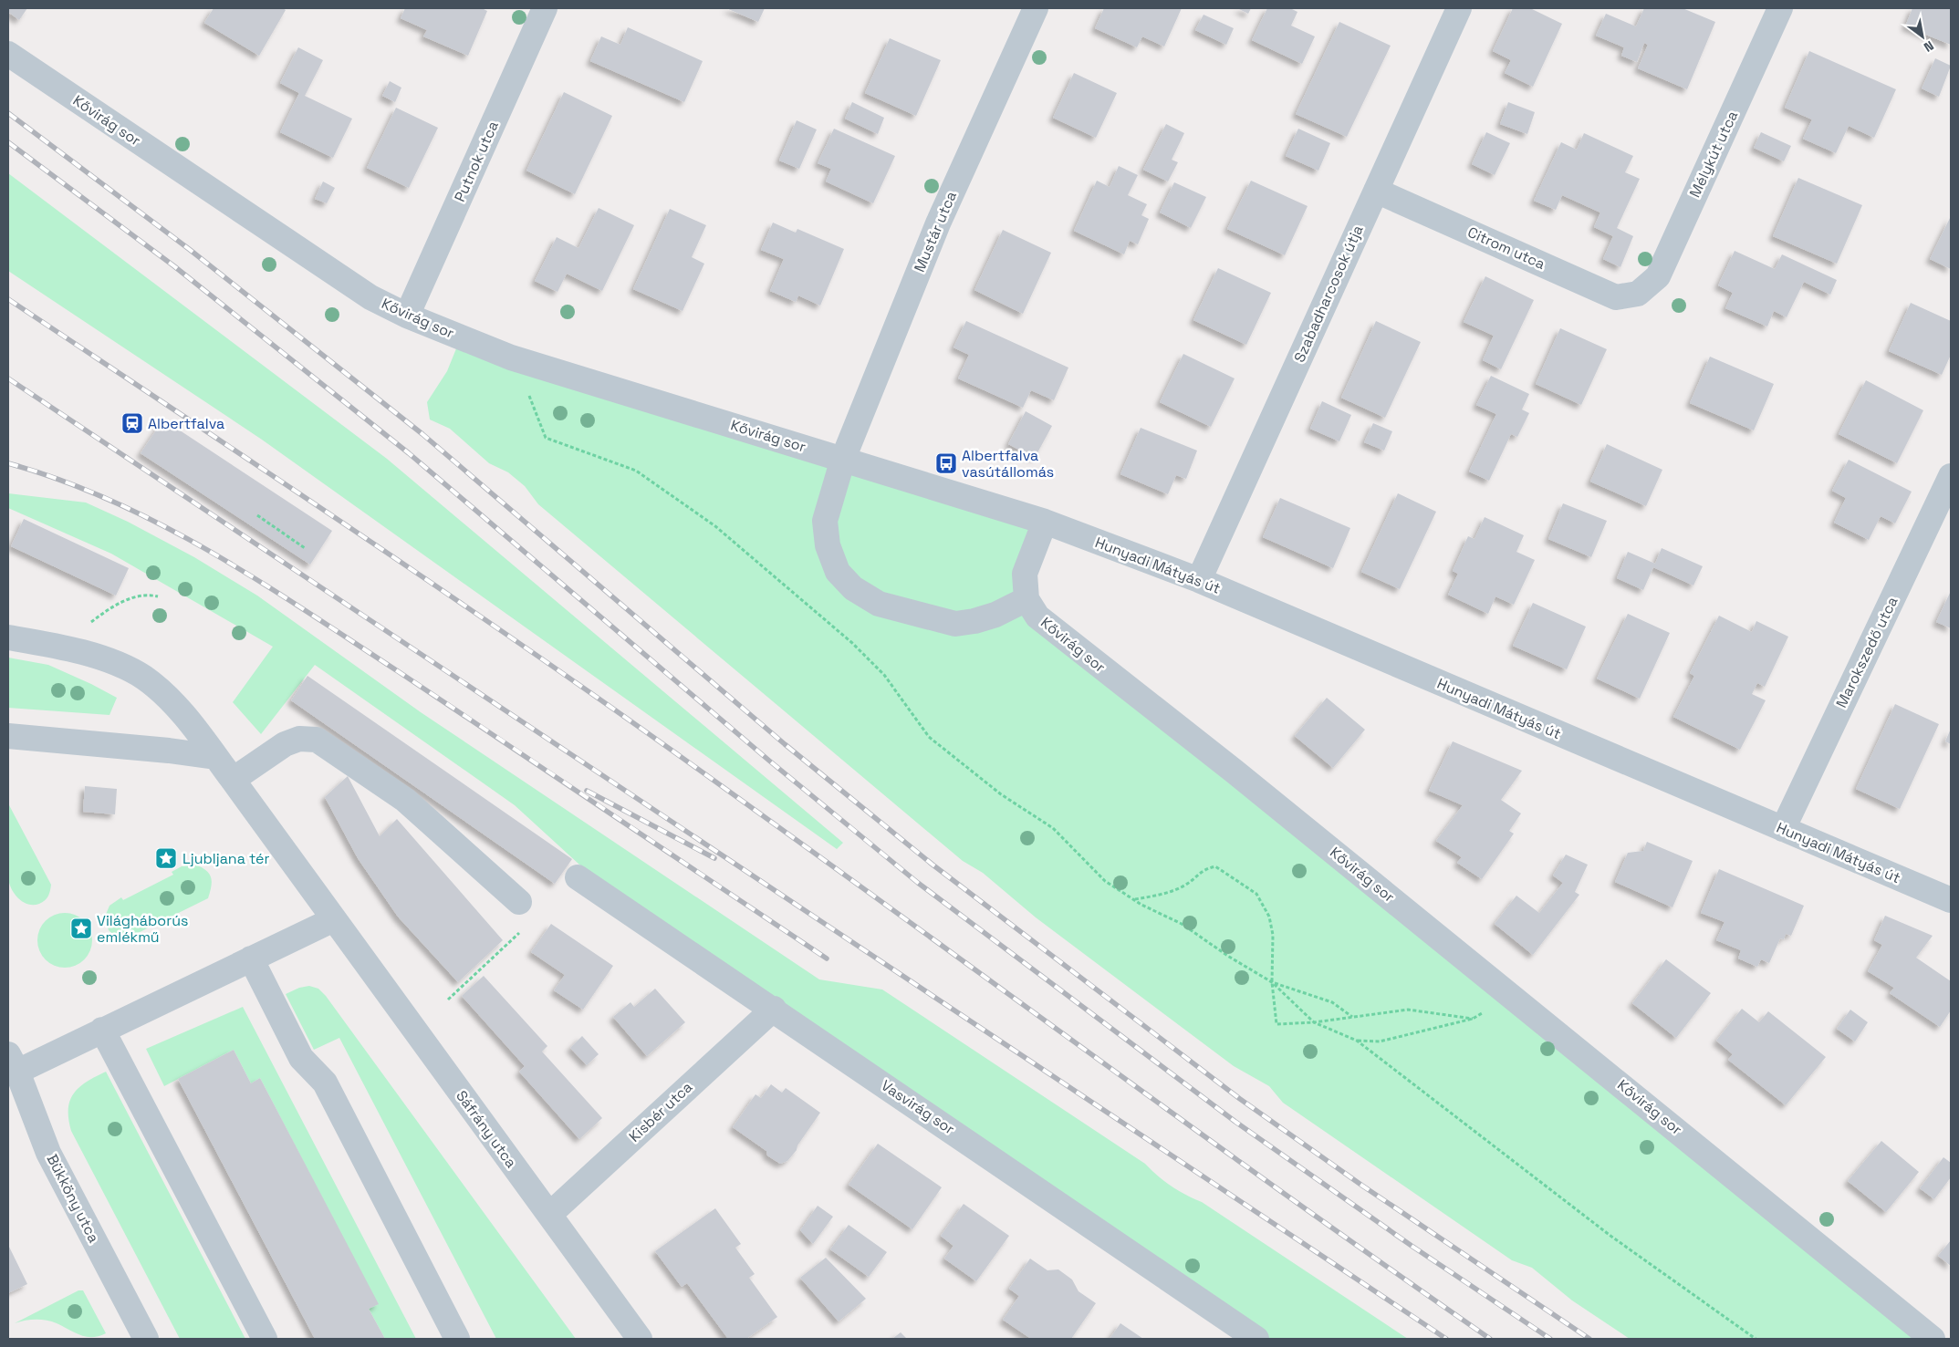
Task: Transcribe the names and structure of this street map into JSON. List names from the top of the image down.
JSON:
{
  "streets": {
    "street": [
      "Kővirág sor",
      "Mélykút utca",
      "Putnok utca",
      "Mustár utca",
      "Citrom utca",
      "Szabadharcosok útja",
      "Hunyadi Mátyás út",
      "Marokszedő utca",
      "Vasvirág sor",
      "Kisbér utca",
      "Sáfrány utca",
      "Bükköny utca"
    ]
  },
  "crossings": [
    ["Kővirág sor", "Putnok utca"],
    ["Kővirág sor", "Mustár utca"],
    ["Kővirág sor", "Hunyadi Mátyás út"],
    ["Mélykút utca", "Citrom utca"],
    ["Citrom utca", "Szabadharcosok útja"],
    ["Szabadharcosok útja", "Hunyadi Mátyás út"],
    ["Hunyadi Mátyás út", "Marokszedő utca"],
    ["Vasvirág sor", "Kisbér utca"],
    ["Kisbér utca", "Sáfrány utca"]
  ],
  "places": {
    "station": ["Albertfalva"],
    "bus stop": ["Albertfalva vasútállomás"],
    "place": ["Ljubljana tér", "Világháborús emlékmű"]
  },
  "north": "bottom right"
}
